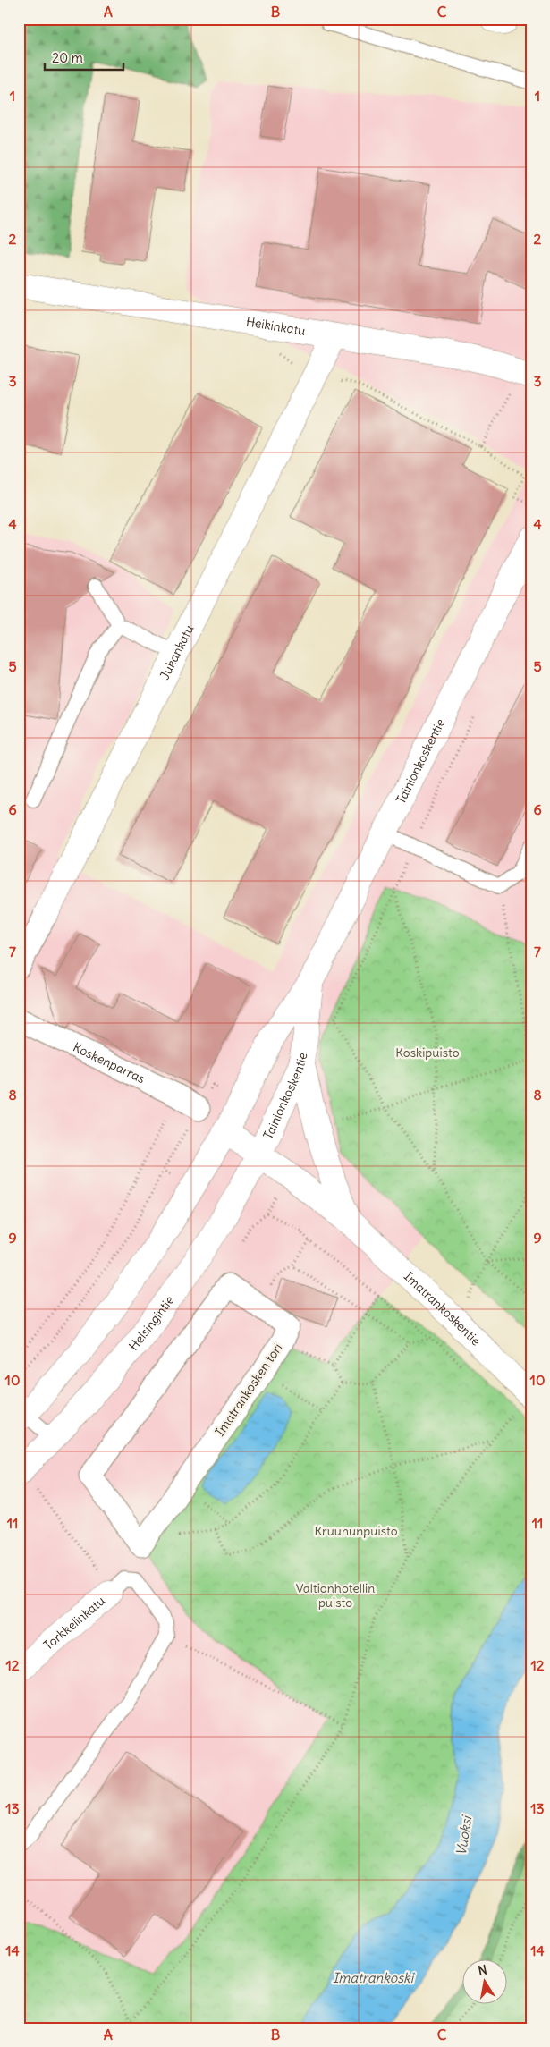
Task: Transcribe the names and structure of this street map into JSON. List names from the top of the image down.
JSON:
{
  "streets": {
    "main road": [
      "Heikinkatu",
      "Jukankatu",
      "Tainionkoskentie",
      "Imatrankoskentie",
      "Helsingintie",
      "Torkkelinkatu"
    ],
    "street": ["Koskenparras", "Imatrankosken tori"]
  },
  "crossings": [
    ["Heikinkatu", "Jukankatu"],
    ["Tainionkoskentie", "Imatrankoskentie"],
    ["Tainionkoskentie", "Helsingintie"],
    ["Imatrankoskentie", "Helsingintie"]
  ],
  "water": ["Vuoksi", "Imatrankoski"],
  "parks": ["Koskipuisto", "Kruununpuisto", "Valtionhotellin puisto"],
  "scale_bar": "20 m",
  "north": "top",
  "grid": {
    "columns": ["A", "B", "C"],
    "rows": [
      "1",
      "2",
      "3",
      "4",
      "5",
      "6",
      "7",
      "8",
      "9",
      "10",
      "11",
      "12",
      "13",
      "14"
    ]
  }
}
